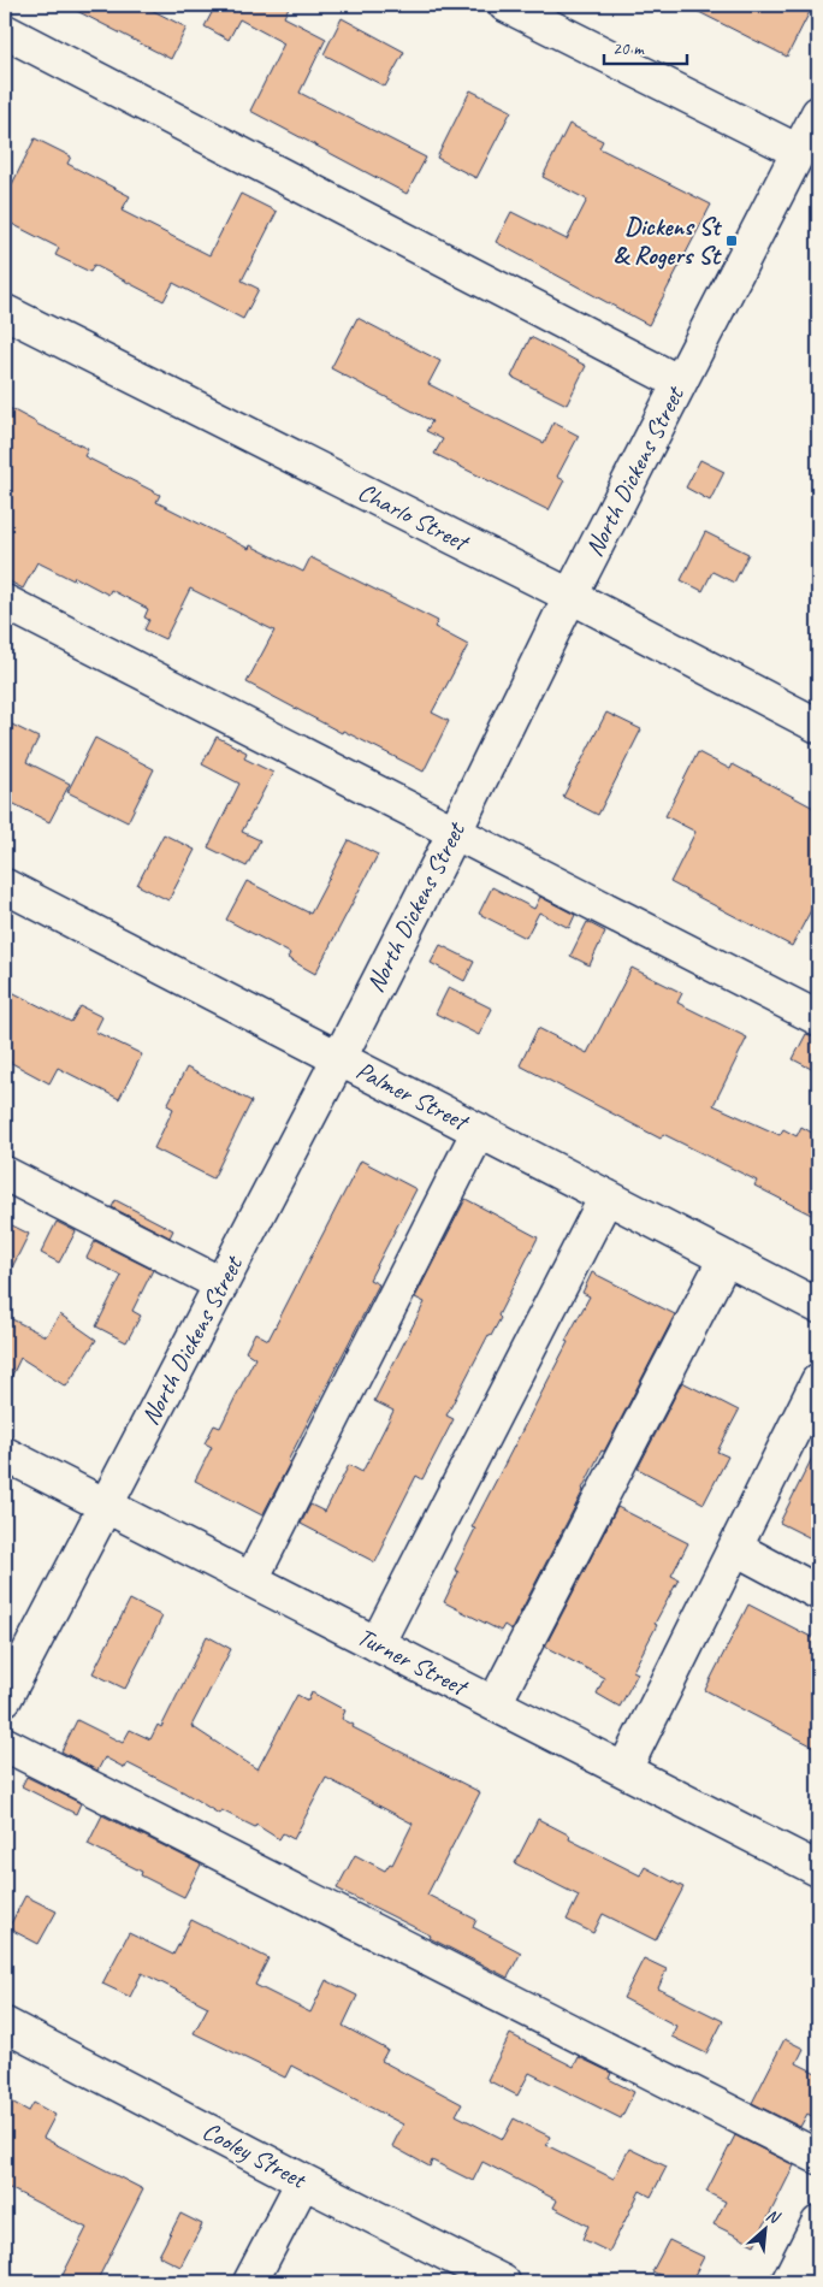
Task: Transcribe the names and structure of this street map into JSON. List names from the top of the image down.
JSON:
{
  "streets": {
    "street": [
      "North Dickens Street",
      "Charlo Street",
      "Palmer Street",
      "Turner Street",
      "Cooley Street"
    ]
  },
  "crossings": [
    ["North Dickens Street", "Charlo Street"],
    ["North Dickens Street", "Palmer Street"],
    ["North Dickens Street", "Turner Street"]
  ],
  "places": {
    "transit": ["Dickens St & Rogers St"]
  },
  "scale_bar": "20 m",
  "north": "top right"
}
